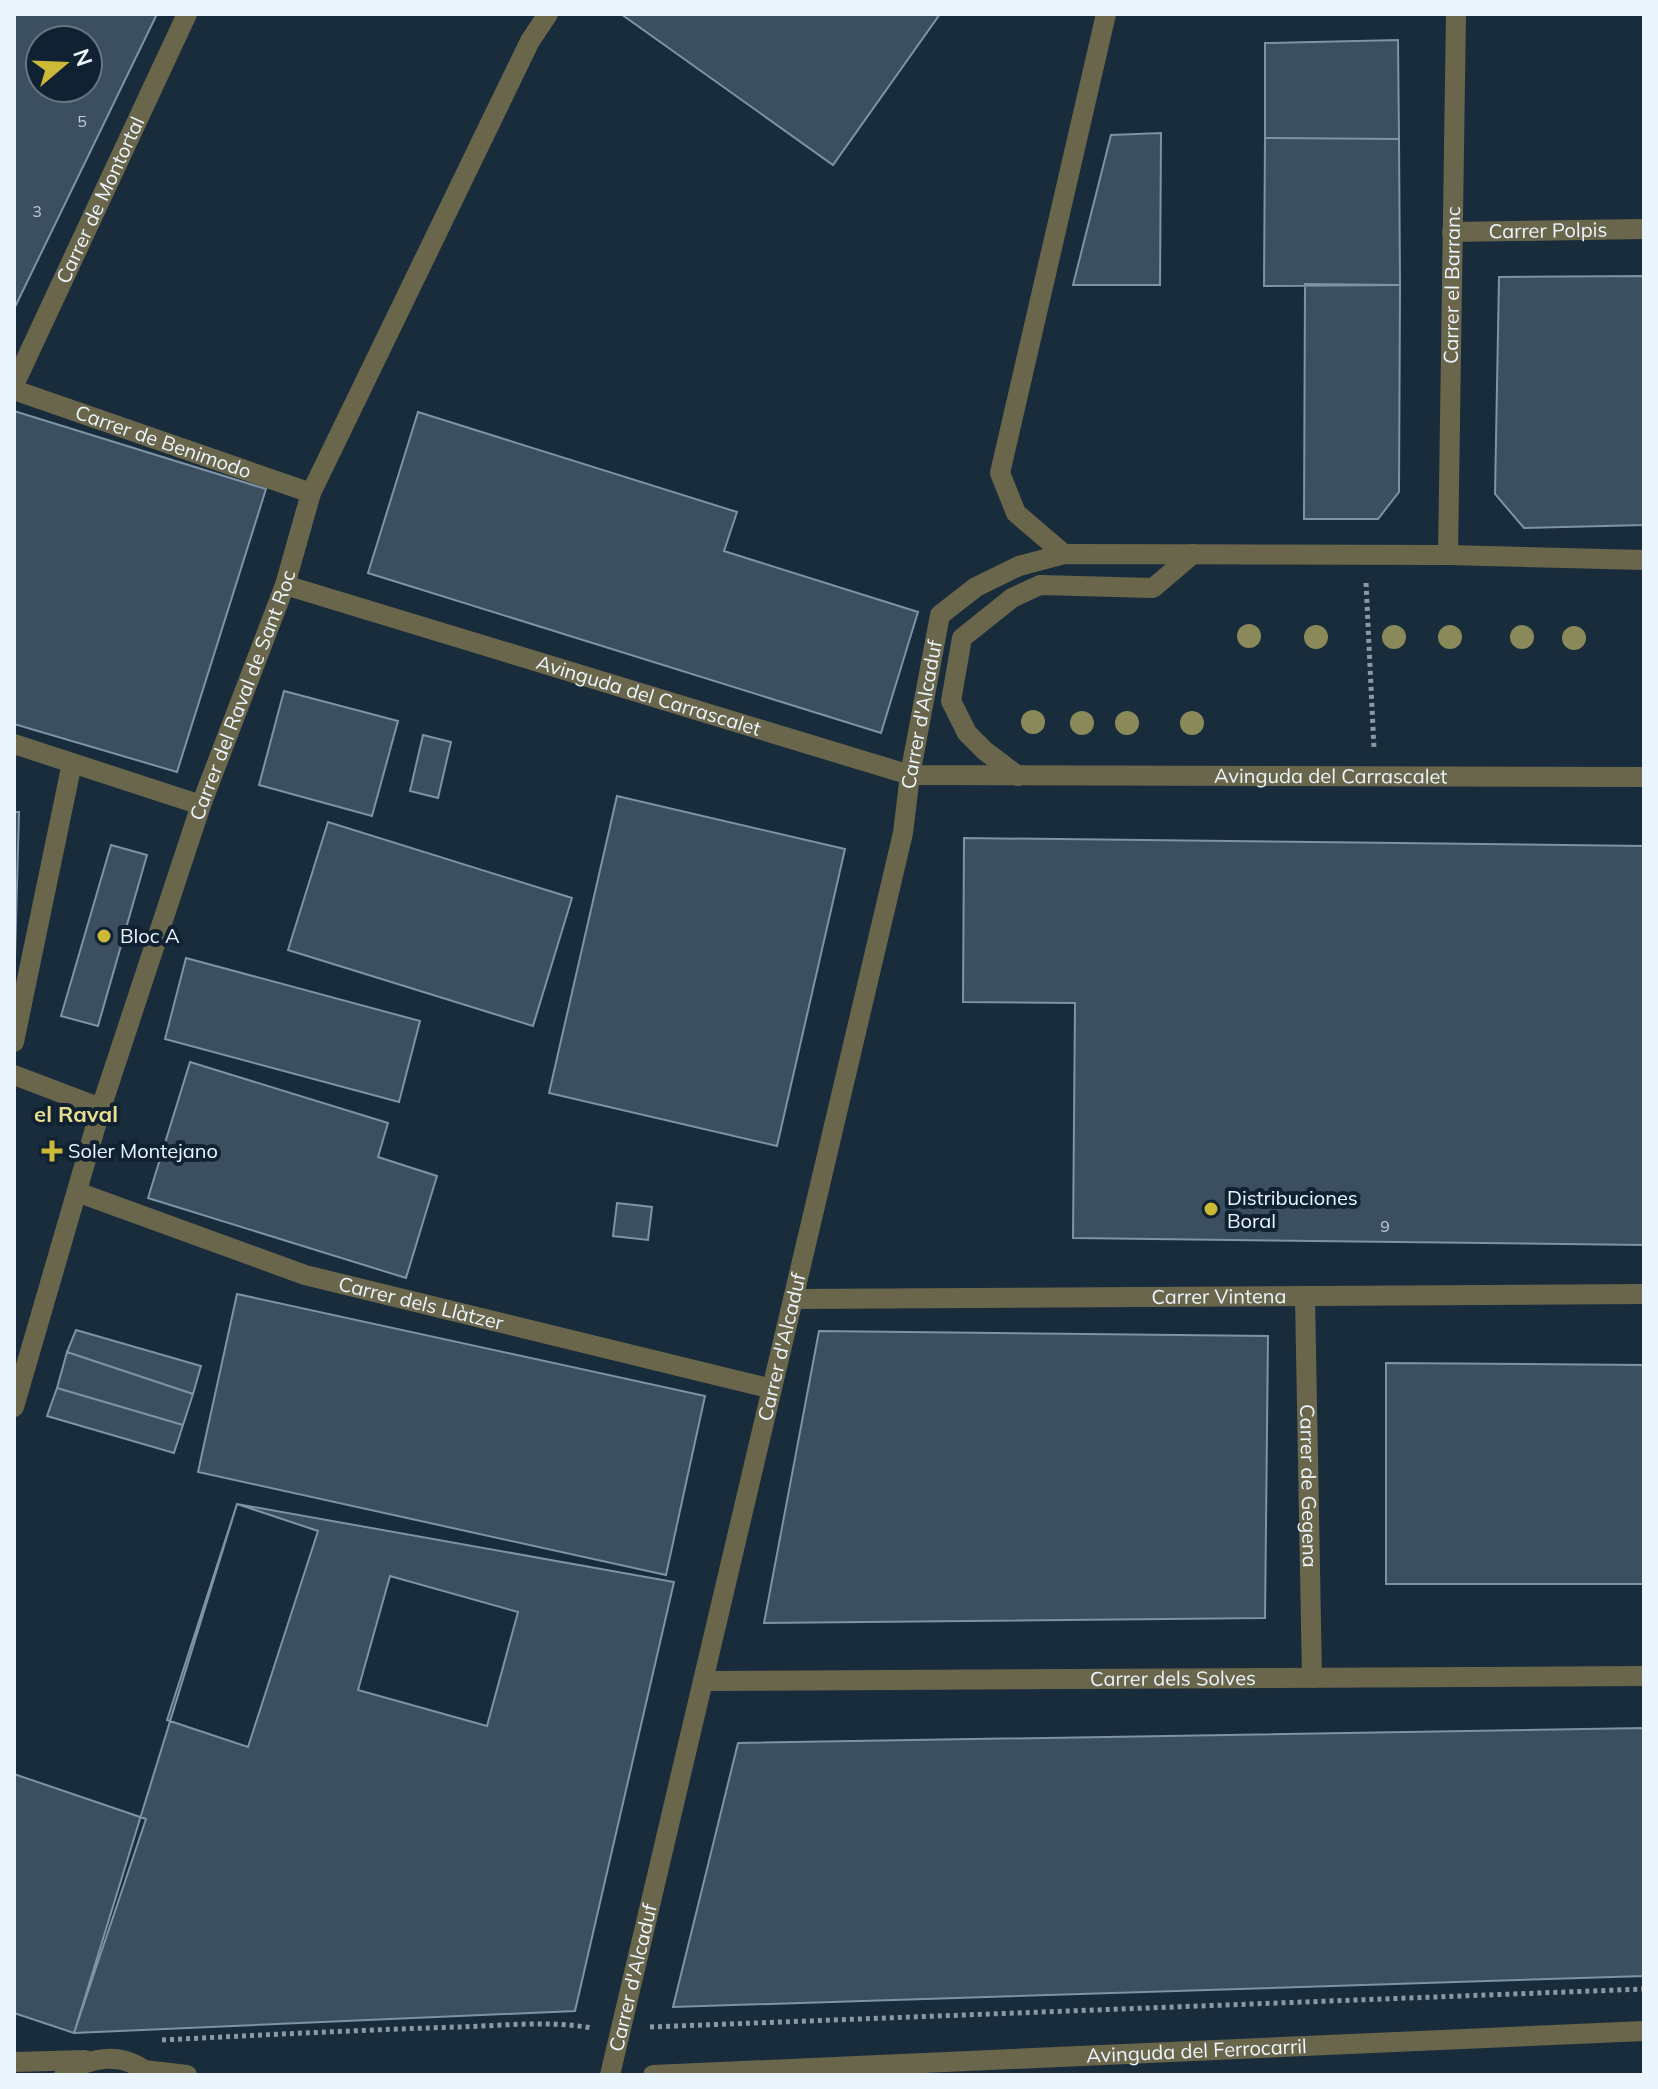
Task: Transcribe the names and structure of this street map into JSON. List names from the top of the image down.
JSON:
{
  "streets": {
    "street": [
      "Carrer de Montortal",
      "Carrer Polpis",
      "Carrer el Barranc",
      "Carrer de Benimodo",
      "Carrer del Raval de Sant Roc",
      "Avinguda del Carrascalet",
      "Carrer d'Alcaduf",
      "Carrer Vintena",
      "Carrer dels Llàtzer",
      "Carrer de Gegena",
      "Carrer dels Solves",
      "Avinguda del Ferrocarril"
    ]
  },
  "crossings": [
    ["Carrer de Montortal", "Carrer de Benimodo"],
    ["Carrer Polpis", "Carrer el Barranc"],
    ["Carrer de Benimodo", "Carrer del Raval de Sant Roc"],
    ["Carrer del Raval de Sant Roc", "Avinguda del Carrascalet"],
    ["Carrer del Raval de Sant Roc", "Carrer dels Llàtzer"],
    ["Avinguda del Carrascalet", "Carrer d'Alcaduf"],
    ["Carrer d'Alcaduf", "Carrer Vintena"],
    ["Carrer d'Alcaduf", "Carrer dels Llàtzer"],
    ["Carrer d'Alcaduf", "Carrer dels Solves"],
    ["Carrer Vintena", "Carrer de Gegena"],
    ["Carrer de Gegena", "Carrer dels Solves"]
  ],
  "districts": ["el Raval"],
  "places": {
    "other": ["Bloc A", "Distribuciones Boral"],
    "health": ["Soler Montejano"]
  },
  "house_numbers": ["5", "3", "9"],
  "north": "right"
}
